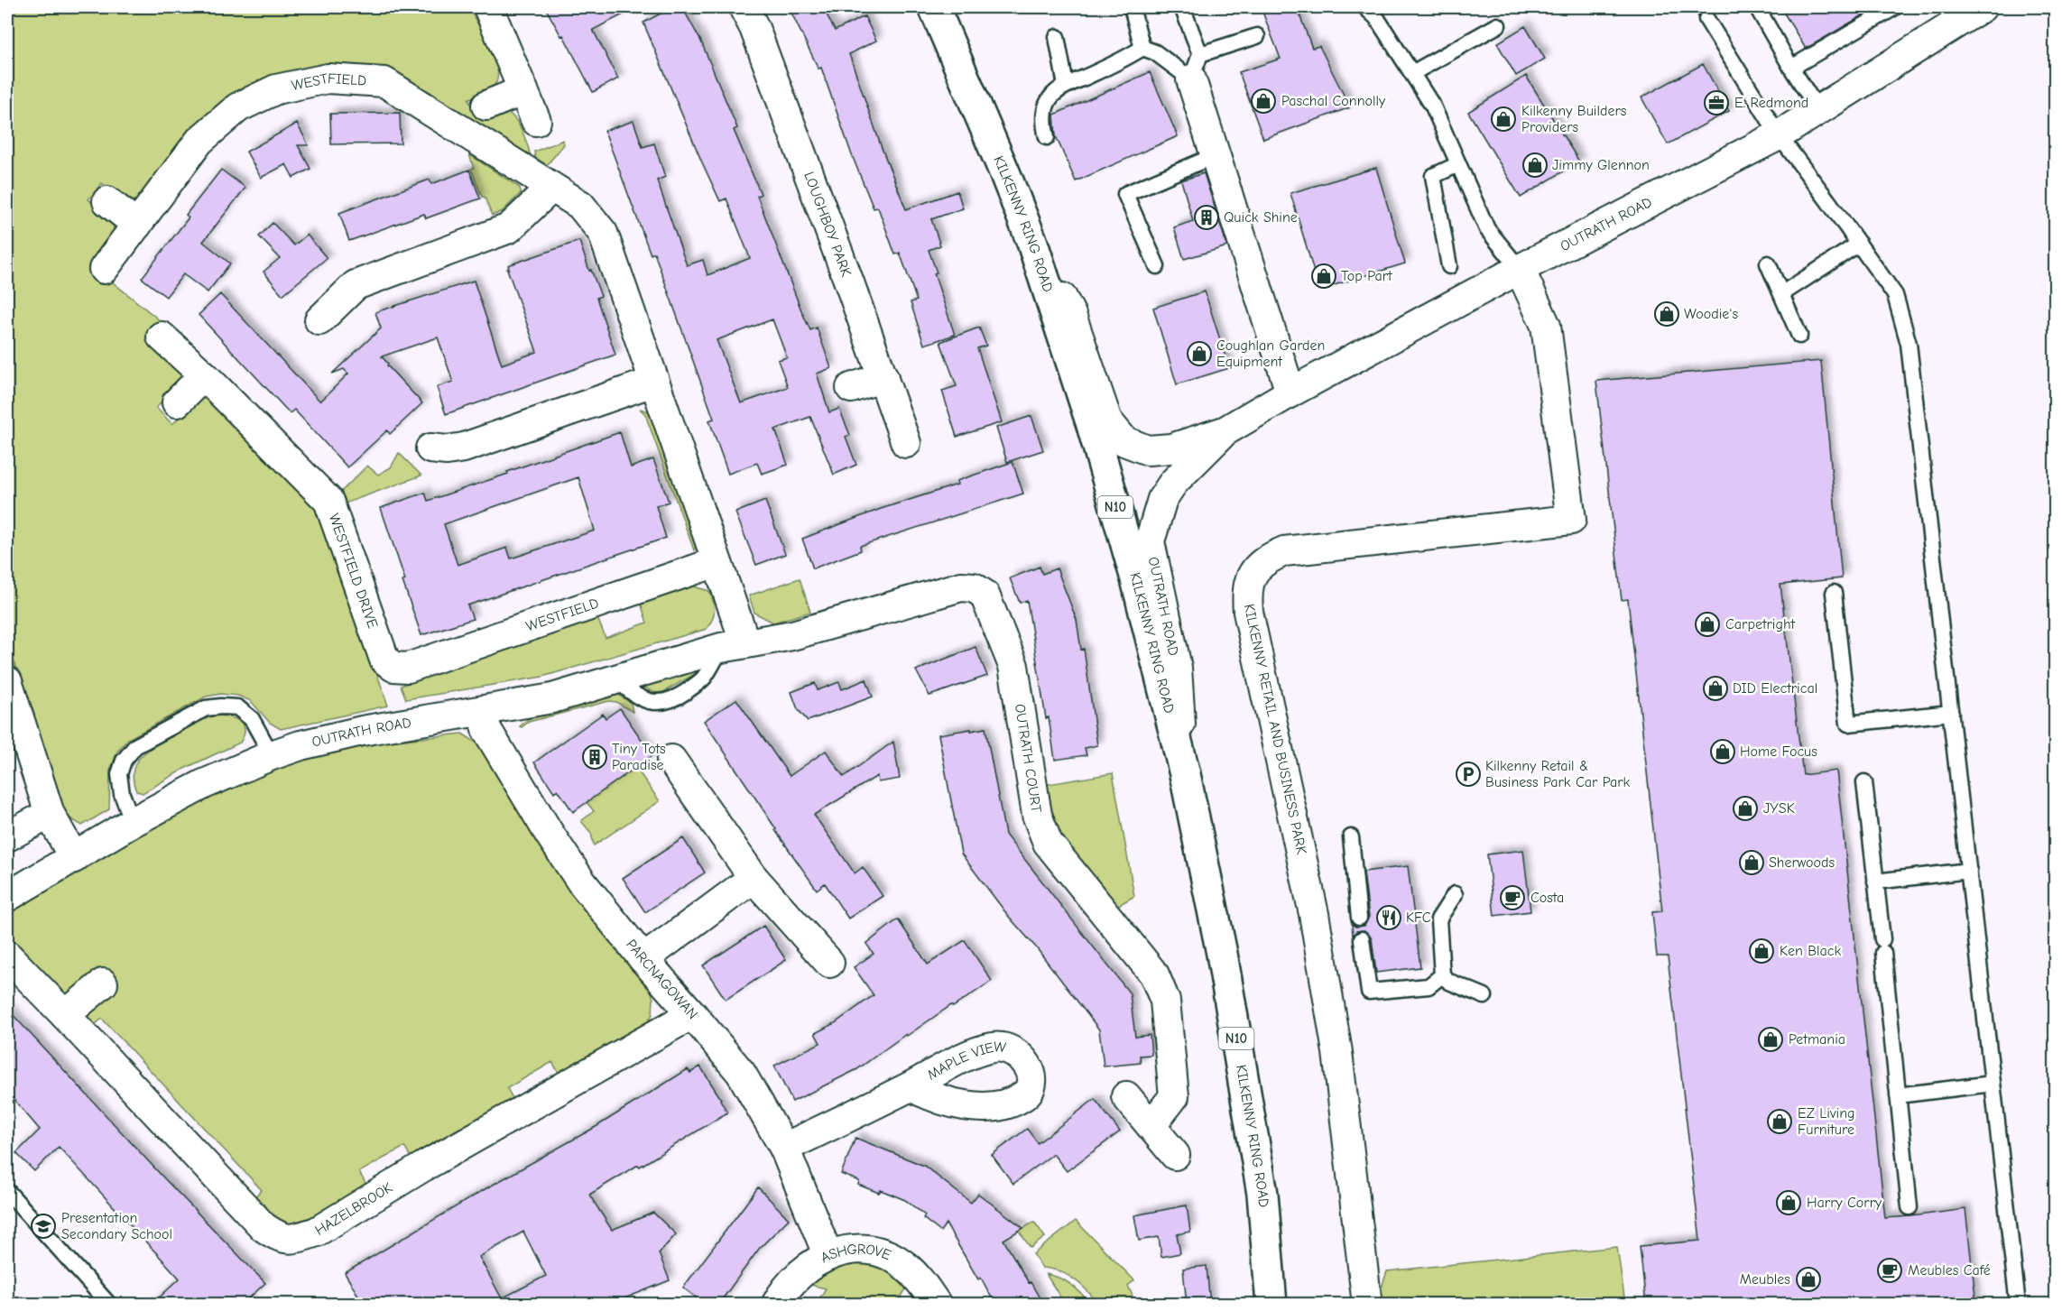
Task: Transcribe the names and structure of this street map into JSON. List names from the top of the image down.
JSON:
{
  "streets": {
    "highway": ["KILKENNY RING ROAD", "N10"],
    "street": [
      "WESTFIELD",
      "LOUGHBOY PARK",
      "OUTRATH ROAD",
      "WESTFIELD DRIVE",
      "KILKENNY RETAIL AND BUSINESS PARK",
      "OUTRATH COURT",
      "PARCNAGOWAN",
      "MAPLE VIEW",
      "HAZELBROOK",
      "ASHGROVE"
    ]
  },
  "crossings": [
    ["WESTFIELD", "OUTRATH ROAD"],
    ["WESTFIELD", "WESTFIELD DRIVE"],
    ["WESTFIELD", "OUTRATH COURT"],
    ["KILKENNY RING ROAD", "OUTRATH ROAD"],
    ["OUTRATH ROAD", "KILKENNY RETAIL AND BUSINESS PARK"],
    ["OUTRATH ROAD", "OUTRATH COURT"],
    ["OUTRATH ROAD", "PARCNAGOWAN"],
    ["PARCNAGOWAN", "MAPLE VIEW"],
    ["PARCNAGOWAN", "HAZELBROOK"],
    ["PARCNAGOWAN", "ASHGROVE"]
  ],
  "places": {
    "shop": [
      "Paschal Connolly",
      "Kilkenny Builders Providers",
      "Jimmy Glennon",
      "Top Part",
      "Woodie's",
      "Coughlan Garden Equipment",
      "Carpetright",
      "DID Electrical",
      "Home Focus",
      "JYSK",
      "Sherwoods",
      "Ken Black",
      "Petmania",
      "EZ Living Furniture",
      "Harry Corry",
      "Meubles"
    ],
    "office": ["E. Redmond"],
    "building": ["Quick Shine", "Tiny Tots Paradise"],
    "parking": ["Kilkenny Retail & Business Park Car Park"],
    "cafe": ["Costa", "Meubles Café"],
    "restaurant": ["KFC"],
    "school or university": ["Presentation Secondary School"]
  }
}
